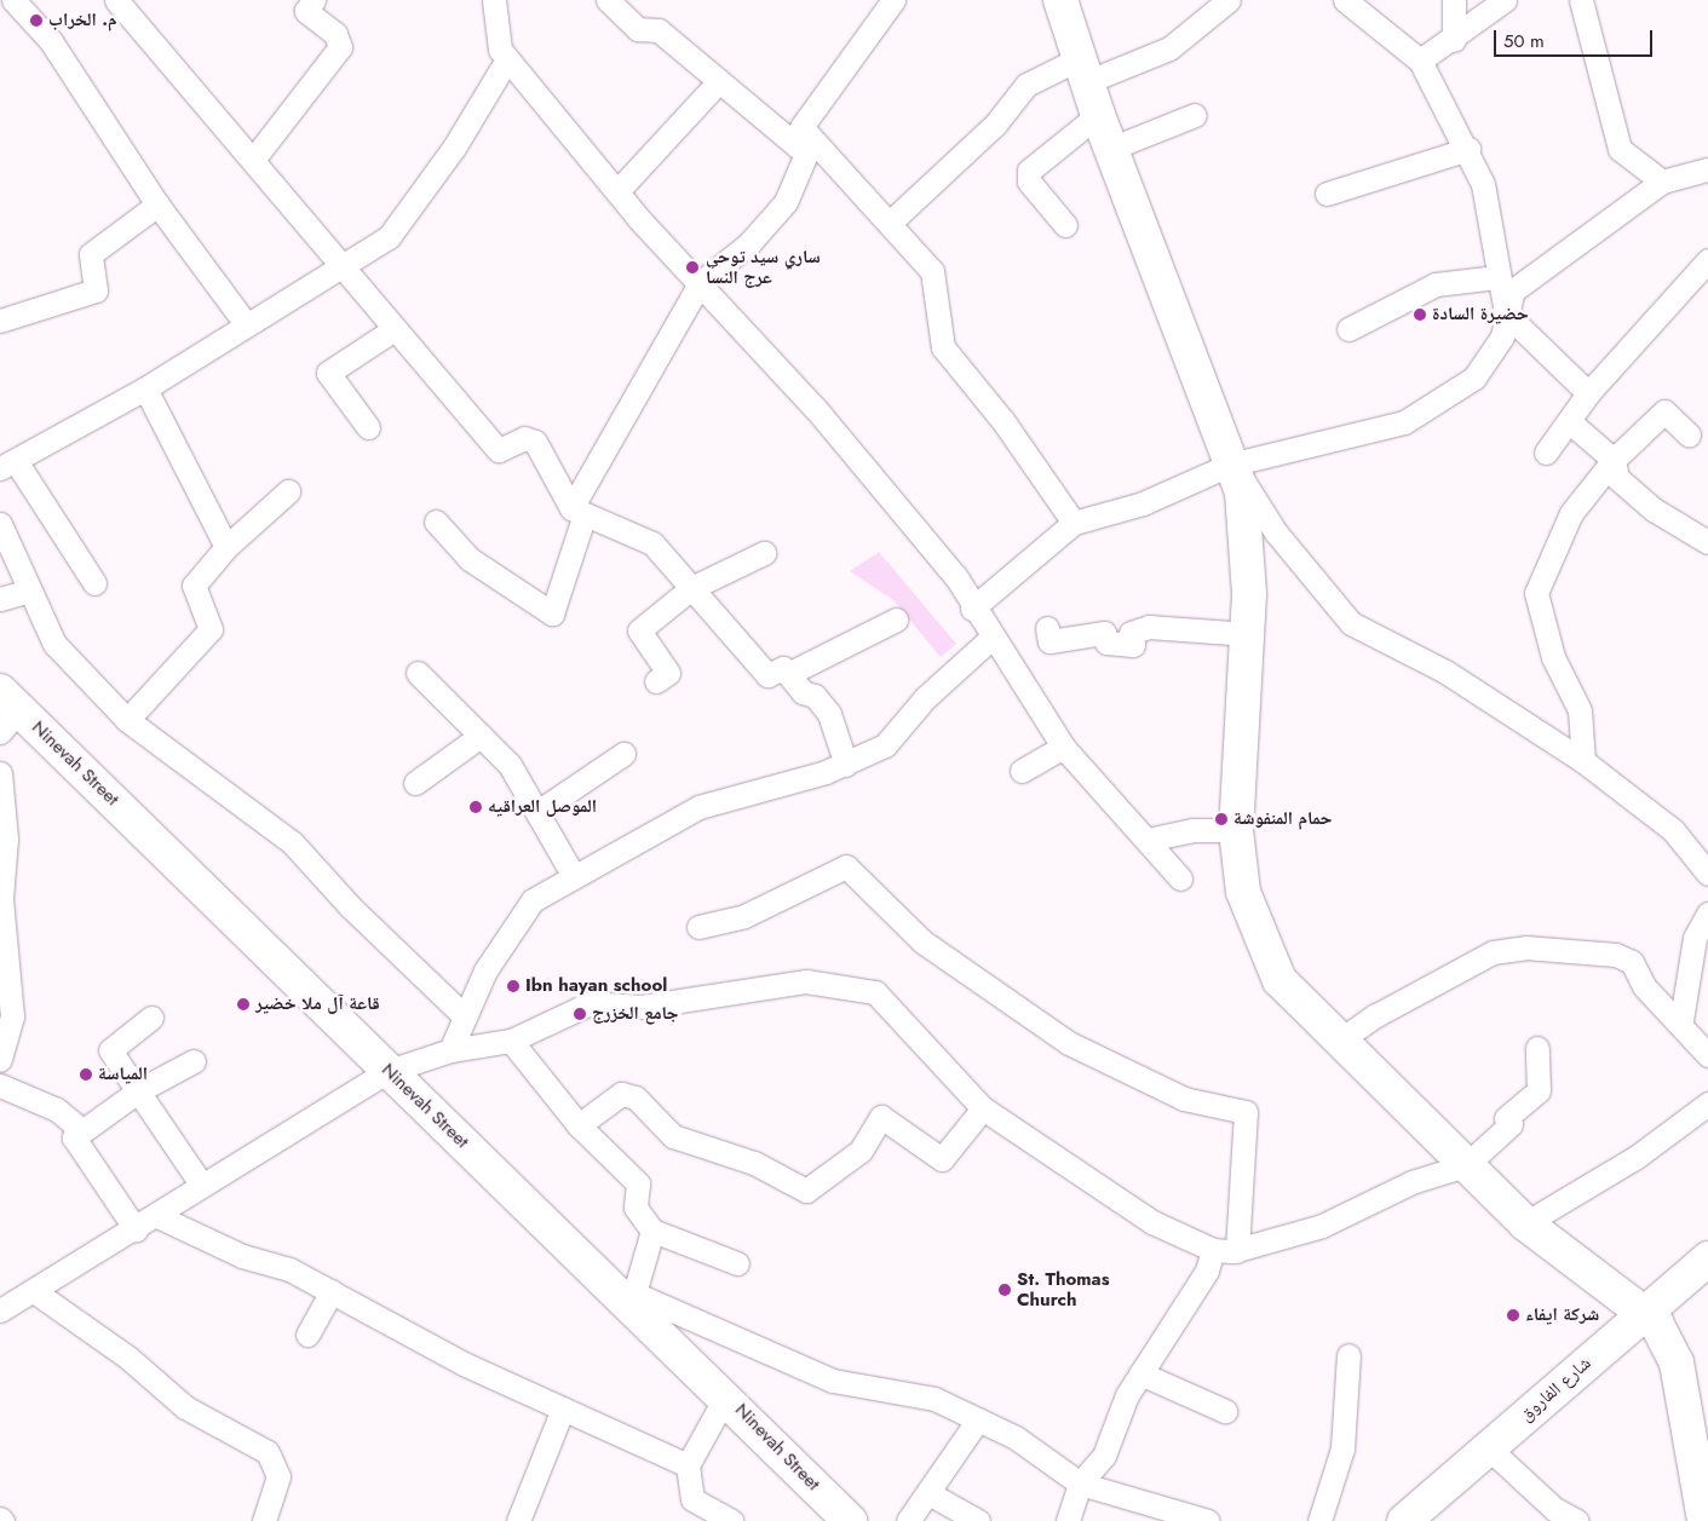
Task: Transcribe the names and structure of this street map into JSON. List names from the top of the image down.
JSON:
{
  "streets": {
    "main road": ["Ninevah Street", "شارع الفاروق"]
  },
  "places": [
    "م. الخراب",
    "ساري سيد توحي عرج النسا",
    "حضيرة السادة",
    "الموصل العراقيه",
    "حمام المنفوشة",
    "Ibn hayan school",
    "قاعة آل ملا خضير",
    "جامع الخزرج",
    "المياسة",
    "St. Thomas Church",
    "شركة ايفاء"
  ],
  "scale_bar": "50 m"
}
